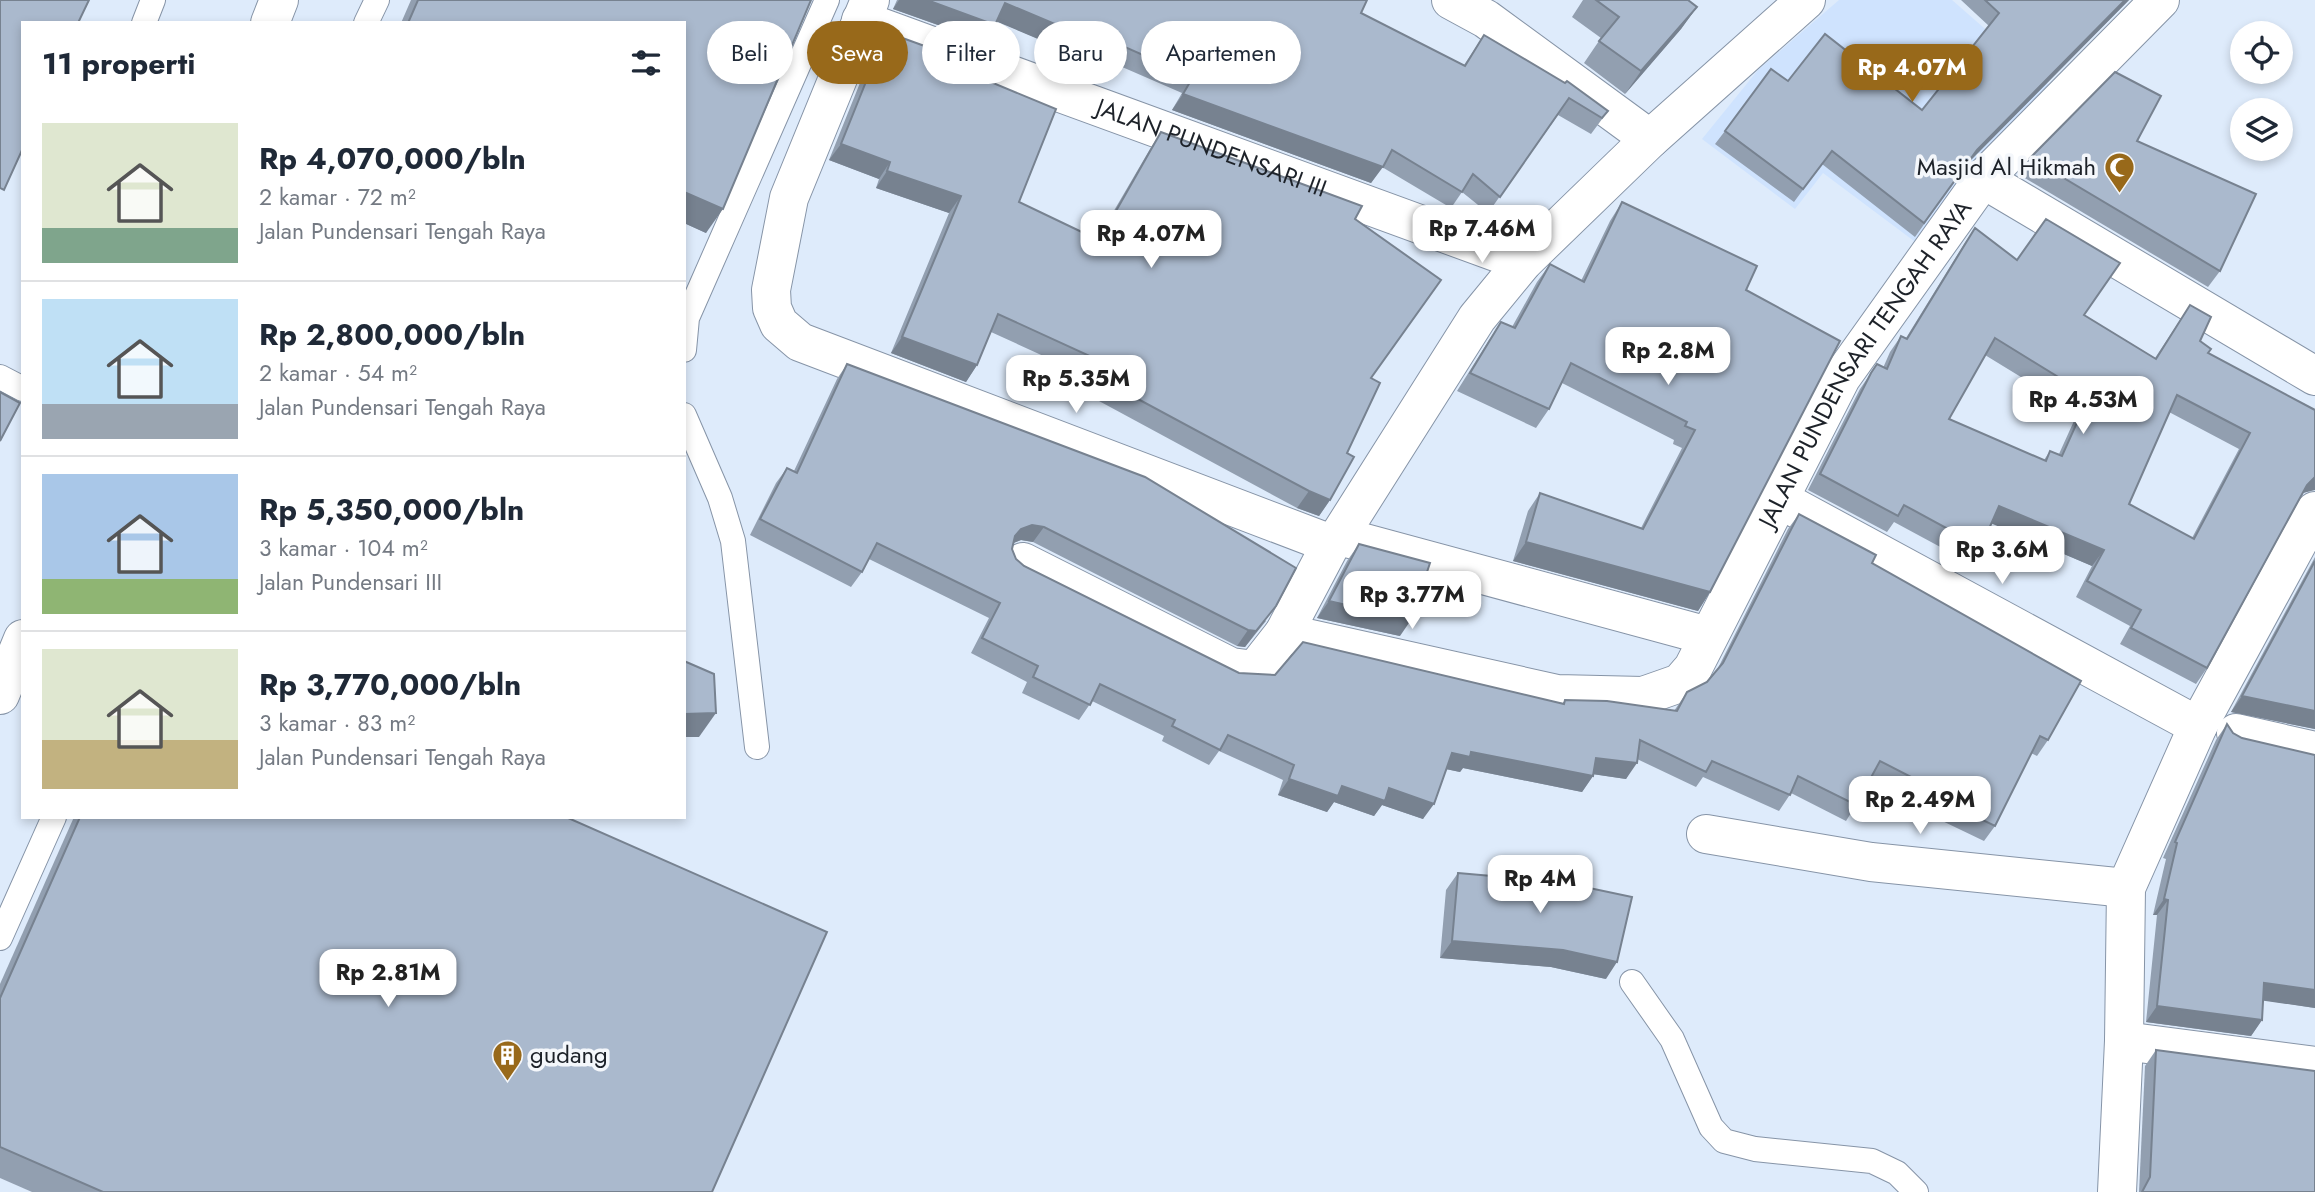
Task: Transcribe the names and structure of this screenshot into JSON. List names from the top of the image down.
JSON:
{
  "streets": {
    "street": ["JALAN PUNDENSARI III", "JALAN PUNDENSARI TENGAH RAYA"]
  },
  "places": {
    "mosque": ["Masjid Al Hikmah"],
    "building": ["gudang"]
  },
  "page": {
    "chip": [
      "Beli",
      "Sewa",
      "Filter",
      "Baru",
      "Apartemen"
    ],
    "heading": "11 properti",
    "price": [
      "Rp 4.07M",
      "Rp 7.46M",
      "Rp 4.07M",
      "Rp 2.8M",
      "Rp 5.35M",
      "Rp 4.53M",
      "Rp 3.6M",
      "Rp 3.77M",
      "Rp 2.49M",
      "Rp 4M",
      "Rp 2.81M"
    ],
    "list": [
      {
        "name": "Rp 4,070,000/bln",
        "note": "2 kamar · 72 m² · Jalan Pundensari Tengah Raya"
      },
      {
        "name": "Rp 2,800,000/bln",
        "note": "2 kamar · 54 m² · Jalan Pundensari Tengah Raya"
      },
      {
        "name": "Rp 5,350,000/bln",
        "note": "3 kamar · 104 m² · Jalan Pundensari III"
      },
      {
        "name": "Rp 3,770,000/bln",
        "note": "3 kamar · 83 m² · Jalan Pundensari Tengah Raya"
      }
    ]
  }
}
